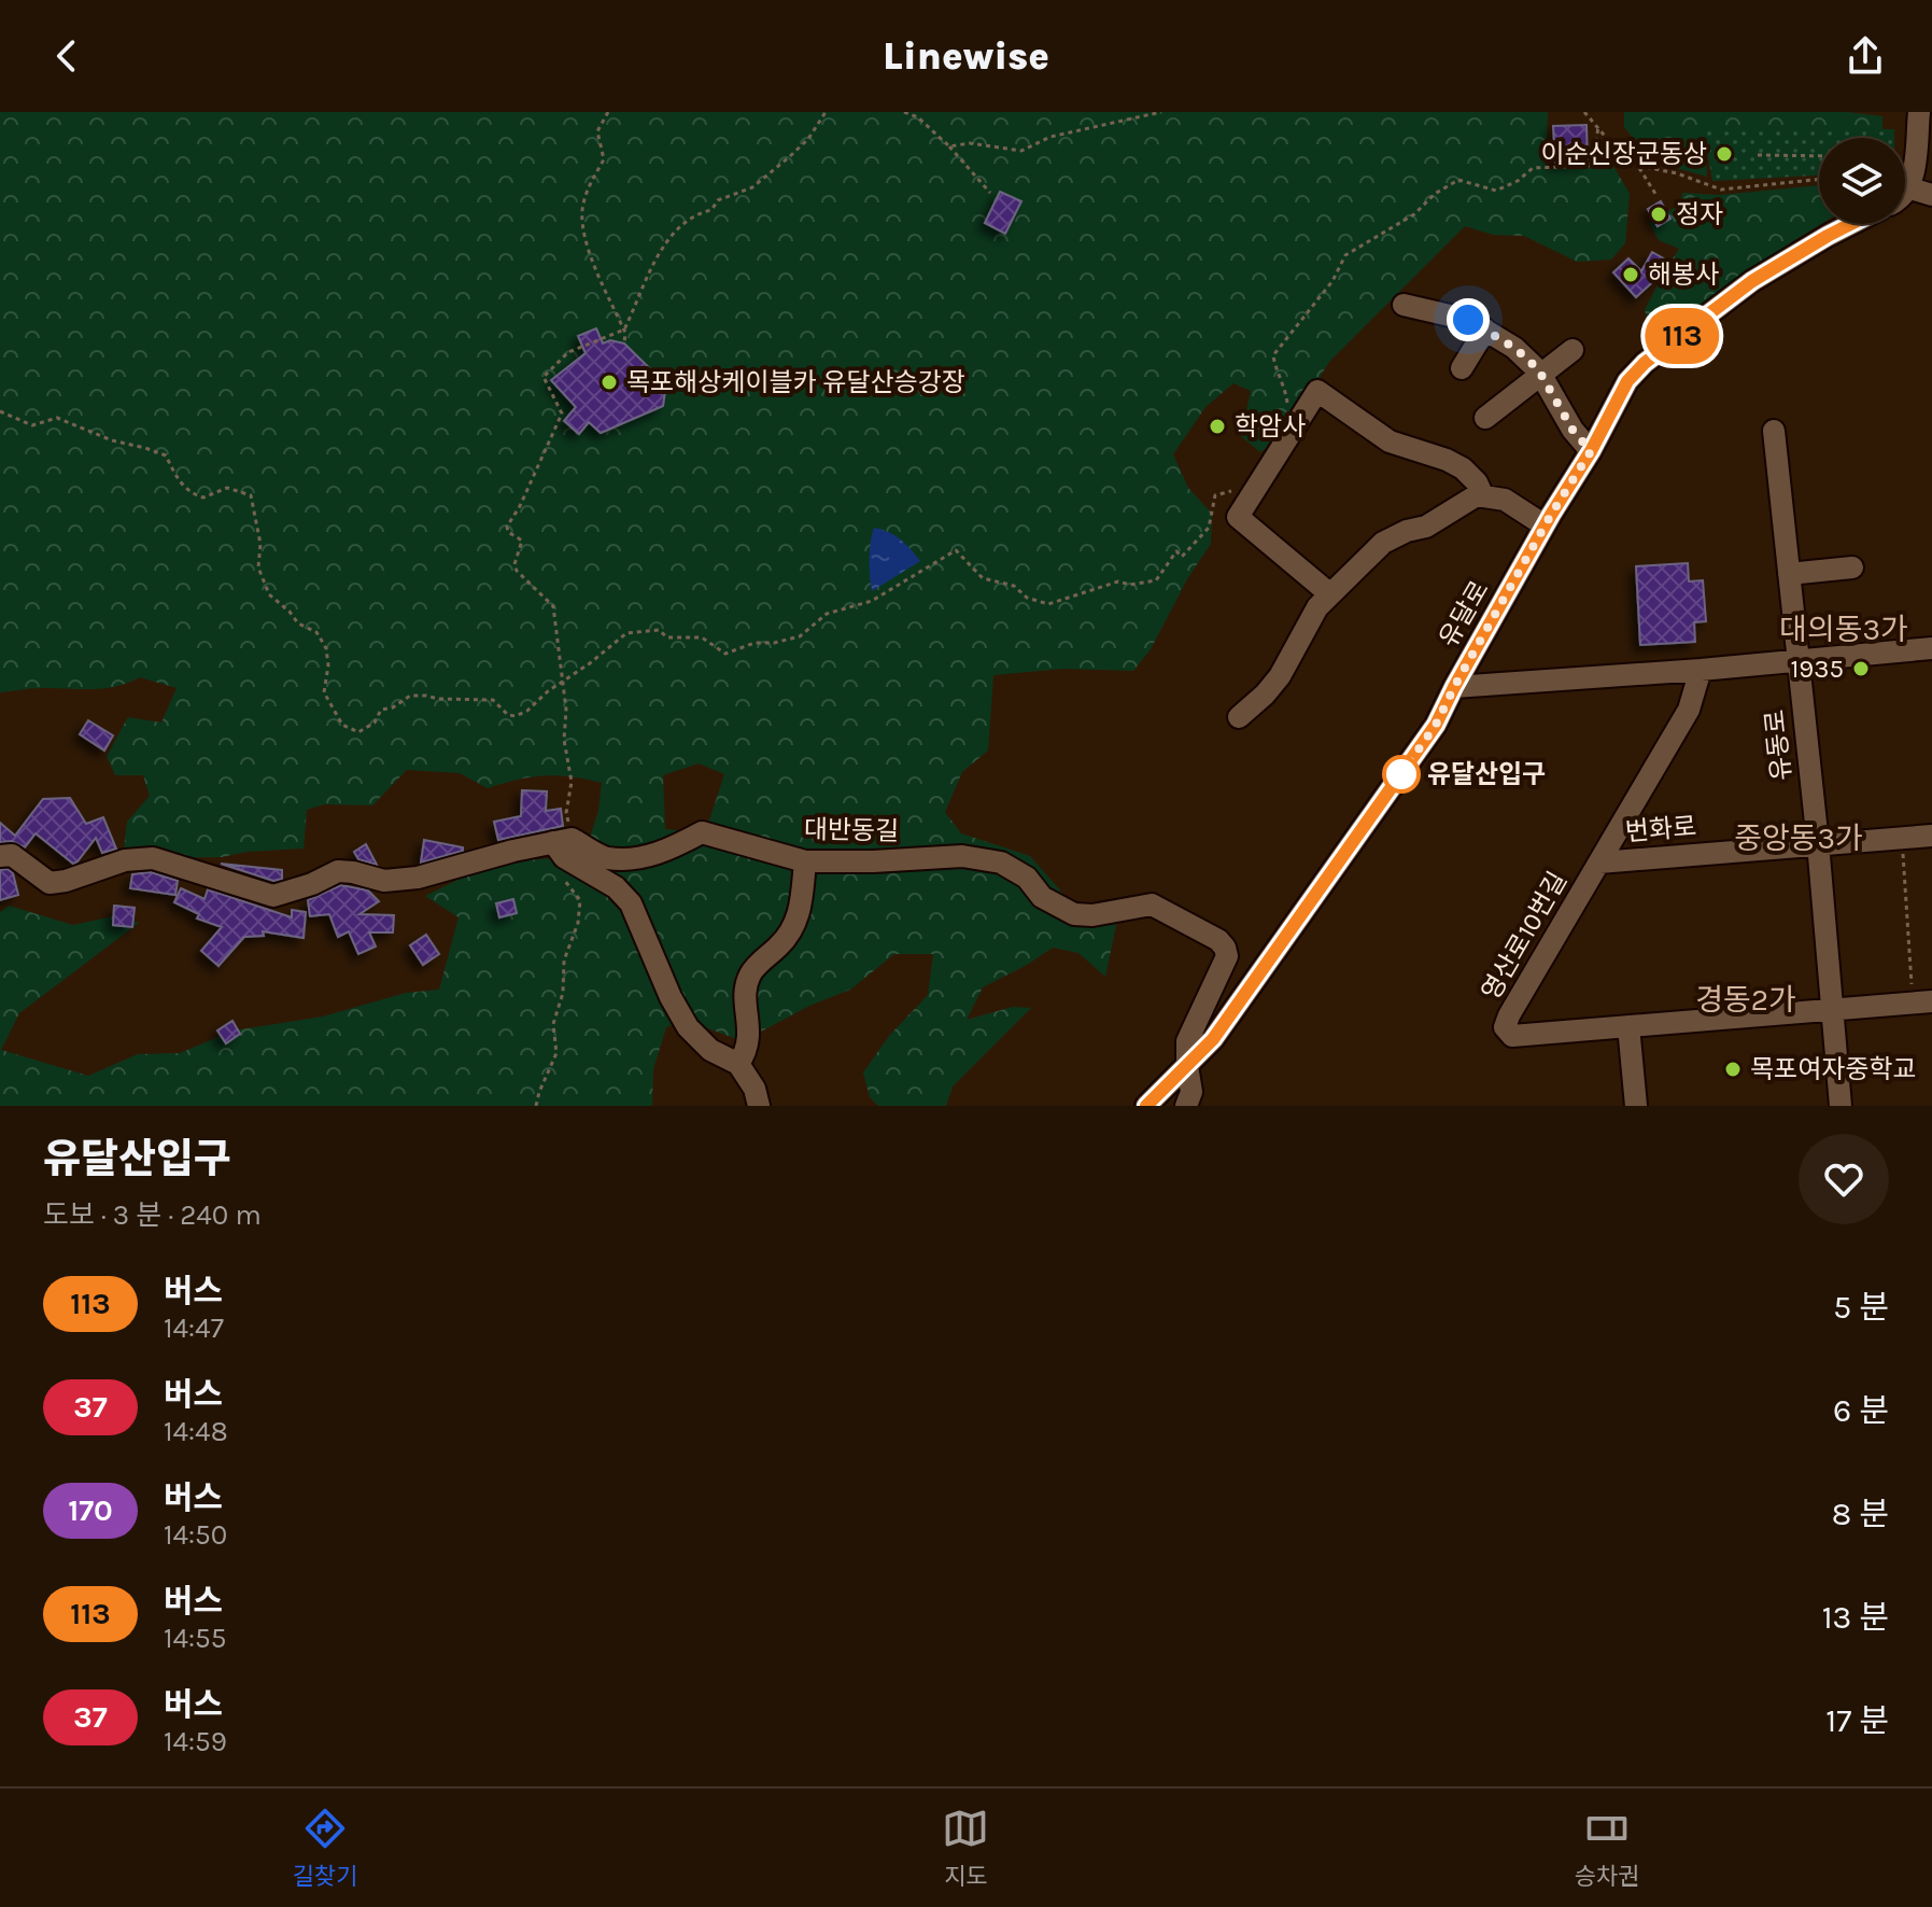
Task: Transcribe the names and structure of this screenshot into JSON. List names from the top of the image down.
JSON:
{
  "streets": {
    "street": [
      "유달로",
      "유동로",
      "번화로",
      "대반동길",
      "영산로10번길"
    ]
  },
  "crossings": [
    ["유달로", "대반동길"],
    ["유동로", "번화로"],
    ["유동로", "영산로10번길"],
    ["번화로", "영산로10번길"]
  ],
  "districts": ["대의동3가", "중앙동3가", "경동2가"],
  "places": [
    "이순신장군동상",
    "정자",
    "해봉사",
    "목포해상케이블카 유달산승강장",
    "학암사",
    "1935",
    "유달산입구",
    "목포여자중학교"
  ],
  "lines": ["bus line 113"],
  "page": {
    "header": "Linewise",
    "on_map": "113",
    "heading": ["유달산입구", "도보 · 3 분 · 240 m"],
    "list": [
      {
        "mark": "113",
        "name": "버스",
        "note": "14:47",
        "value": "5 분"
      },
      {
        "mark": "37",
        "name": "버스",
        "note": "14:48",
        "value": "6 분"
      },
      {
        "mark": "170",
        "name": "버스",
        "note": "14:50",
        "value": "8 분"
      },
      {
        "mark": "113",
        "name": "버스",
        "note": "14:55",
        "value": "13 분"
      },
      {
        "mark": "37",
        "name": "버스",
        "note": "14:59",
        "value": "17 분"
      }
    ],
    "tabs": ["길찾기", "지도", "승차권"]
  }
}
